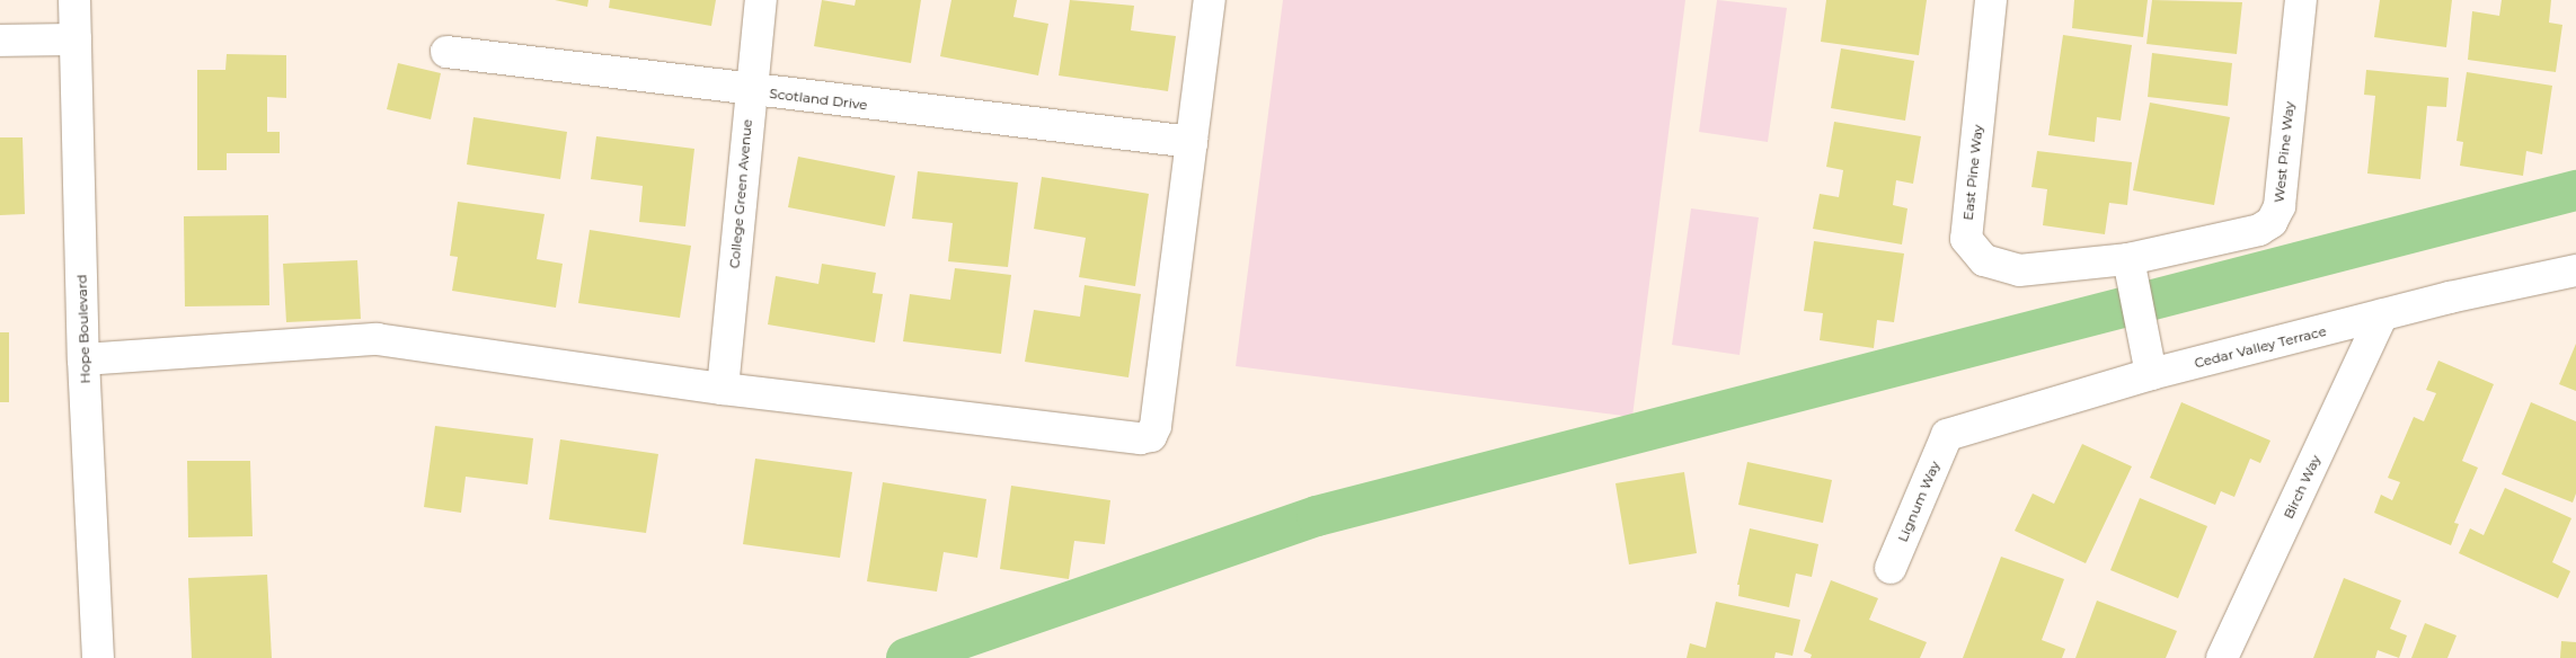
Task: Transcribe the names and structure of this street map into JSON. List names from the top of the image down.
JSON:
{
  "streets": {
    "street": [
      "Scotland Drive",
      "West Pine Way",
      "East Pine Way",
      "College Green Avenue",
      "Hope Boulevard",
      "Cedar Valley Terrace",
      "Birch Way",
      "Lignum Way"
    ]
  },
  "crossings": [
    ["Scotland Drive", "College Green Avenue"],
    ["West Pine Way", "East Pine Way"],
    ["Cedar Valley Terrace", "Birch Way"],
    ["Cedar Valley Terrace", "Lignum Way"]
  ]
}
